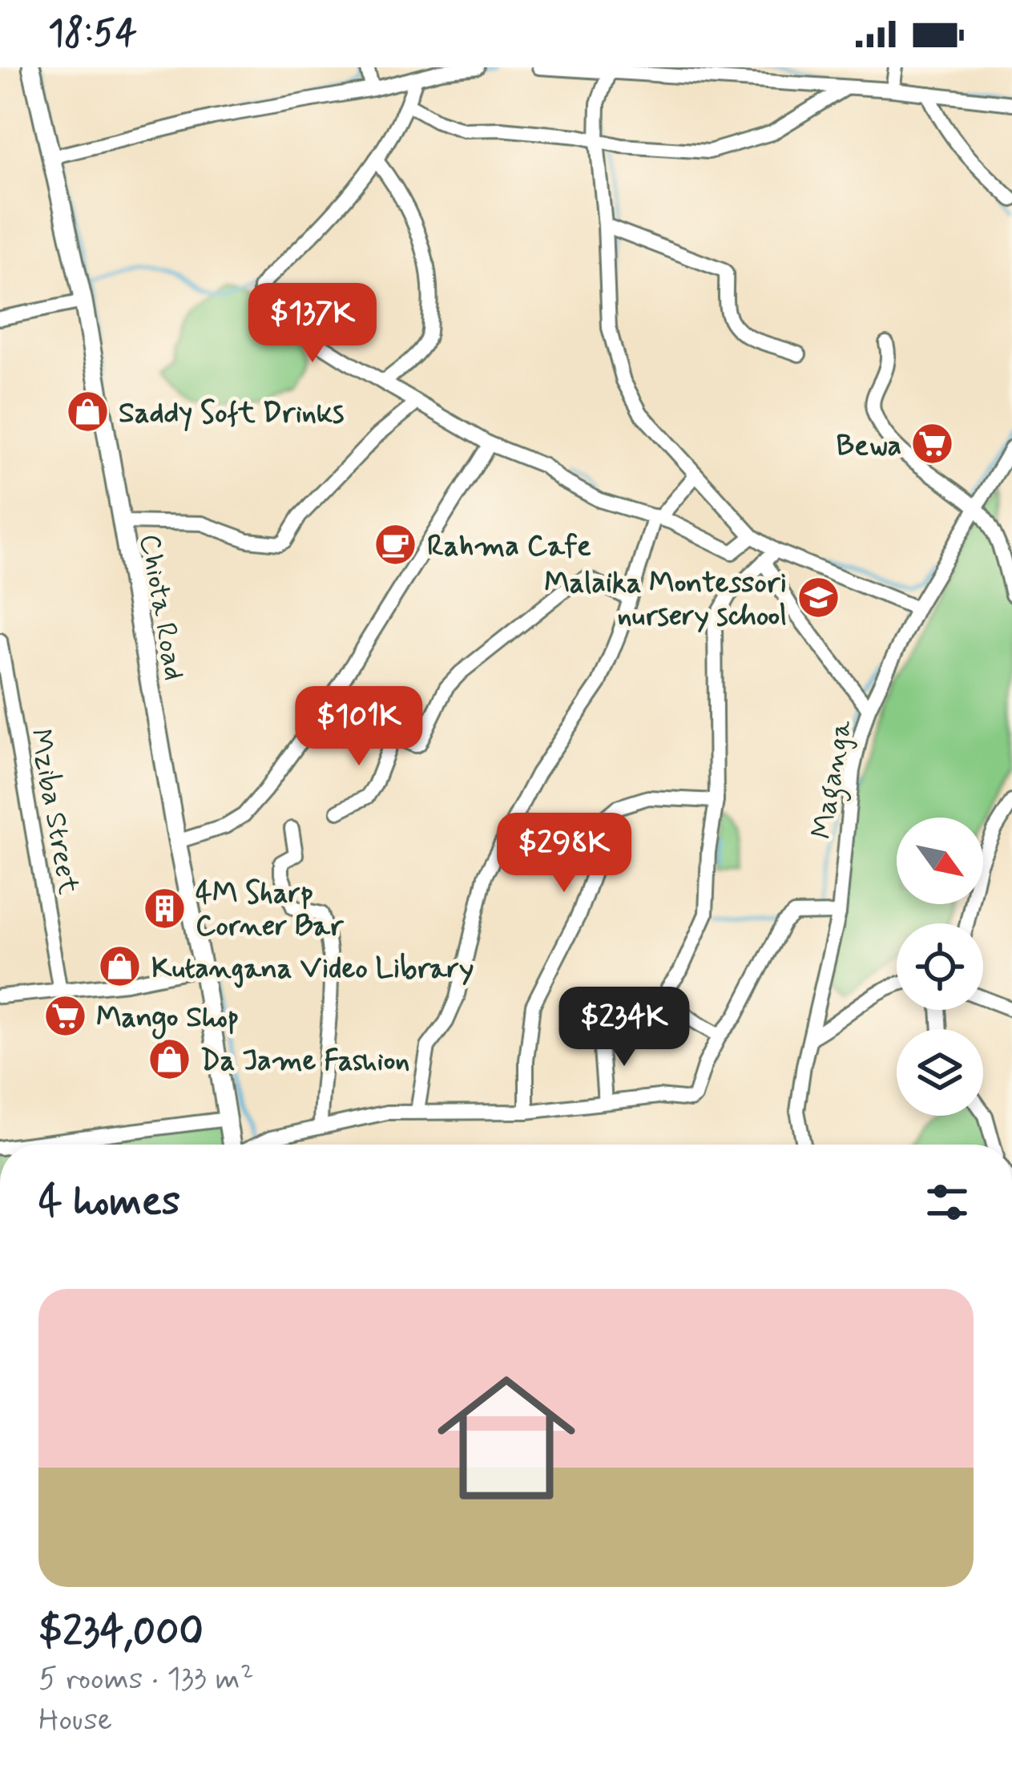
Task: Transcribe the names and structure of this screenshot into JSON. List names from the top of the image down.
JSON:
{
  "streets": {
    "street": ["Chiota Road", "Maganga", "Mziba Street"]
  },
  "places": {
    "shop": ["Saddy Soft Drinks", "Kutangana Video Library", "Da Jame Fashion"],
    "supermarket": ["Bewa", "Mango Shop"],
    "cafe": ["Rahma Cafe"],
    "school or university": ["Malaika Montessori nursery school"],
    "building": ["4M Sharp Corner Bar"]
  },
  "north": "bottom right",
  "page": {
    "status": "18:54",
    "price": [
      "$137K",
      "$101K",
      "$298K",
      "$234K"
    ],
    "heading": "4 homes",
    "list": [
      {
        "name": "$234,000",
        "note": "5 rooms · 133 m² · House"
      }
    ]
  }
}
